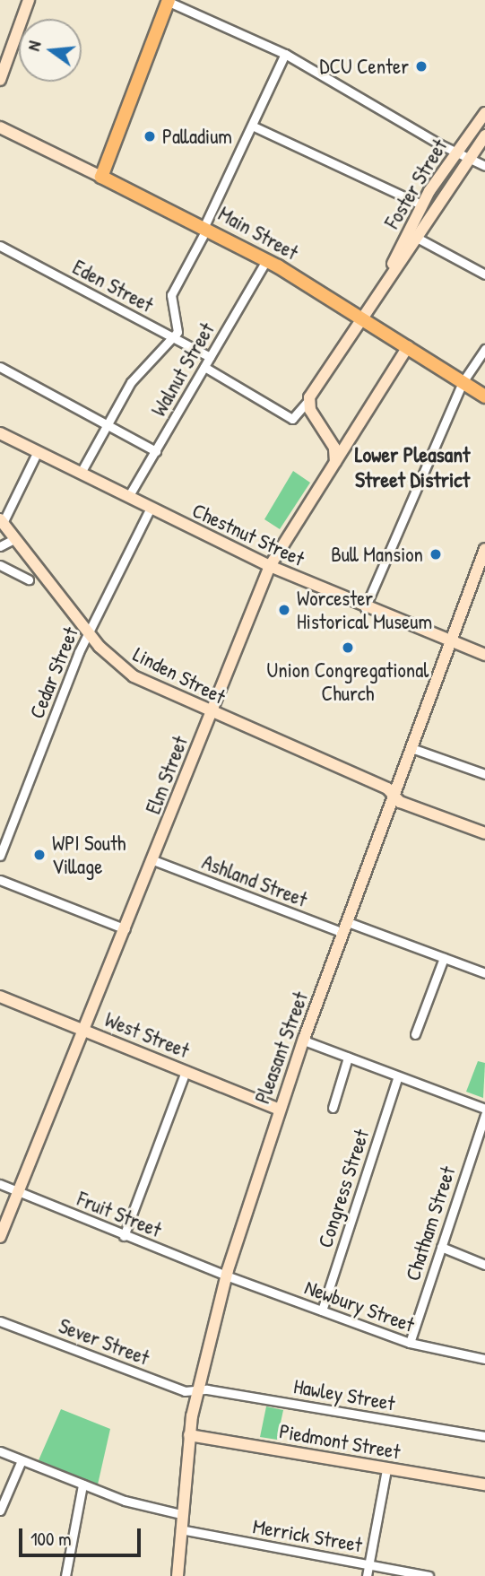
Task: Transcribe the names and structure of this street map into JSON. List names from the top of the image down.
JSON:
{
  "streets": {
    "main road": [
      "Foster Street",
      "Main Street",
      "Chestnut Street",
      "Linden Street",
      "Elm Street",
      "West Street",
      "Pleasant Street",
      "Piedmont Street"
    ],
    "street": [
      "Eden Street",
      "Walnut Street",
      "Cedar Street",
      "Ashland Street",
      "Congress Street",
      "Fruit Street",
      "Chatham Street",
      "Newbury Street",
      "Sever Street",
      "Hawley Street",
      "Merrick Street"
    ]
  },
  "crossings": [
    ["Foster Street", "Main Street"],
    ["Main Street", "Walnut Street"],
    ["Main Street", "Elm Street"],
    ["Eden Street", "Walnut Street"],
    ["Walnut Street", "Chestnut Street"],
    ["Chestnut Street", "Cedar Street"],
    ["Chestnut Street", "Elm Street"],
    ["Chestnut Street", "Pleasant Street"],
    ["Cedar Street", "Linden Street"],
    ["Linden Street", "Elm Street"],
    ["Linden Street", "Pleasant Street"],
    ["Elm Street", "Ashland Street"],
    ["Elm Street", "West Street"],
    ["Elm Street", "Fruit Street"],
    ["Ashland Street", "Pleasant Street"],
    ["West Street", "Pleasant Street"],
    ["Pleasant Street", "Fruit Street"],
    ["Pleasant Street", "Newbury Street"],
    ["Pleasant Street", "Sever Street"],
    ["Pleasant Street", "Hawley Street"],
    ["Pleasant Street", "Piedmont Street"],
    ["Pleasant Street", "Merrick Street"],
    ["Congress Street", "Newbury Street"],
    ["Fruit Street", "Newbury Street"],
    ["Chatham Street", "Newbury Street"],
    ["Sever Street", "Hawley Street"]
  ],
  "districts": ["Lower Pleasant Street District"],
  "places": [
    "DCU Center",
    "Palladium",
    "Bull Mansion",
    "Worcester Historical Museum",
    "Union Congregational Church",
    "WPI South Village"
  ],
  "scale_bar": "100 m",
  "north": "left"
}
